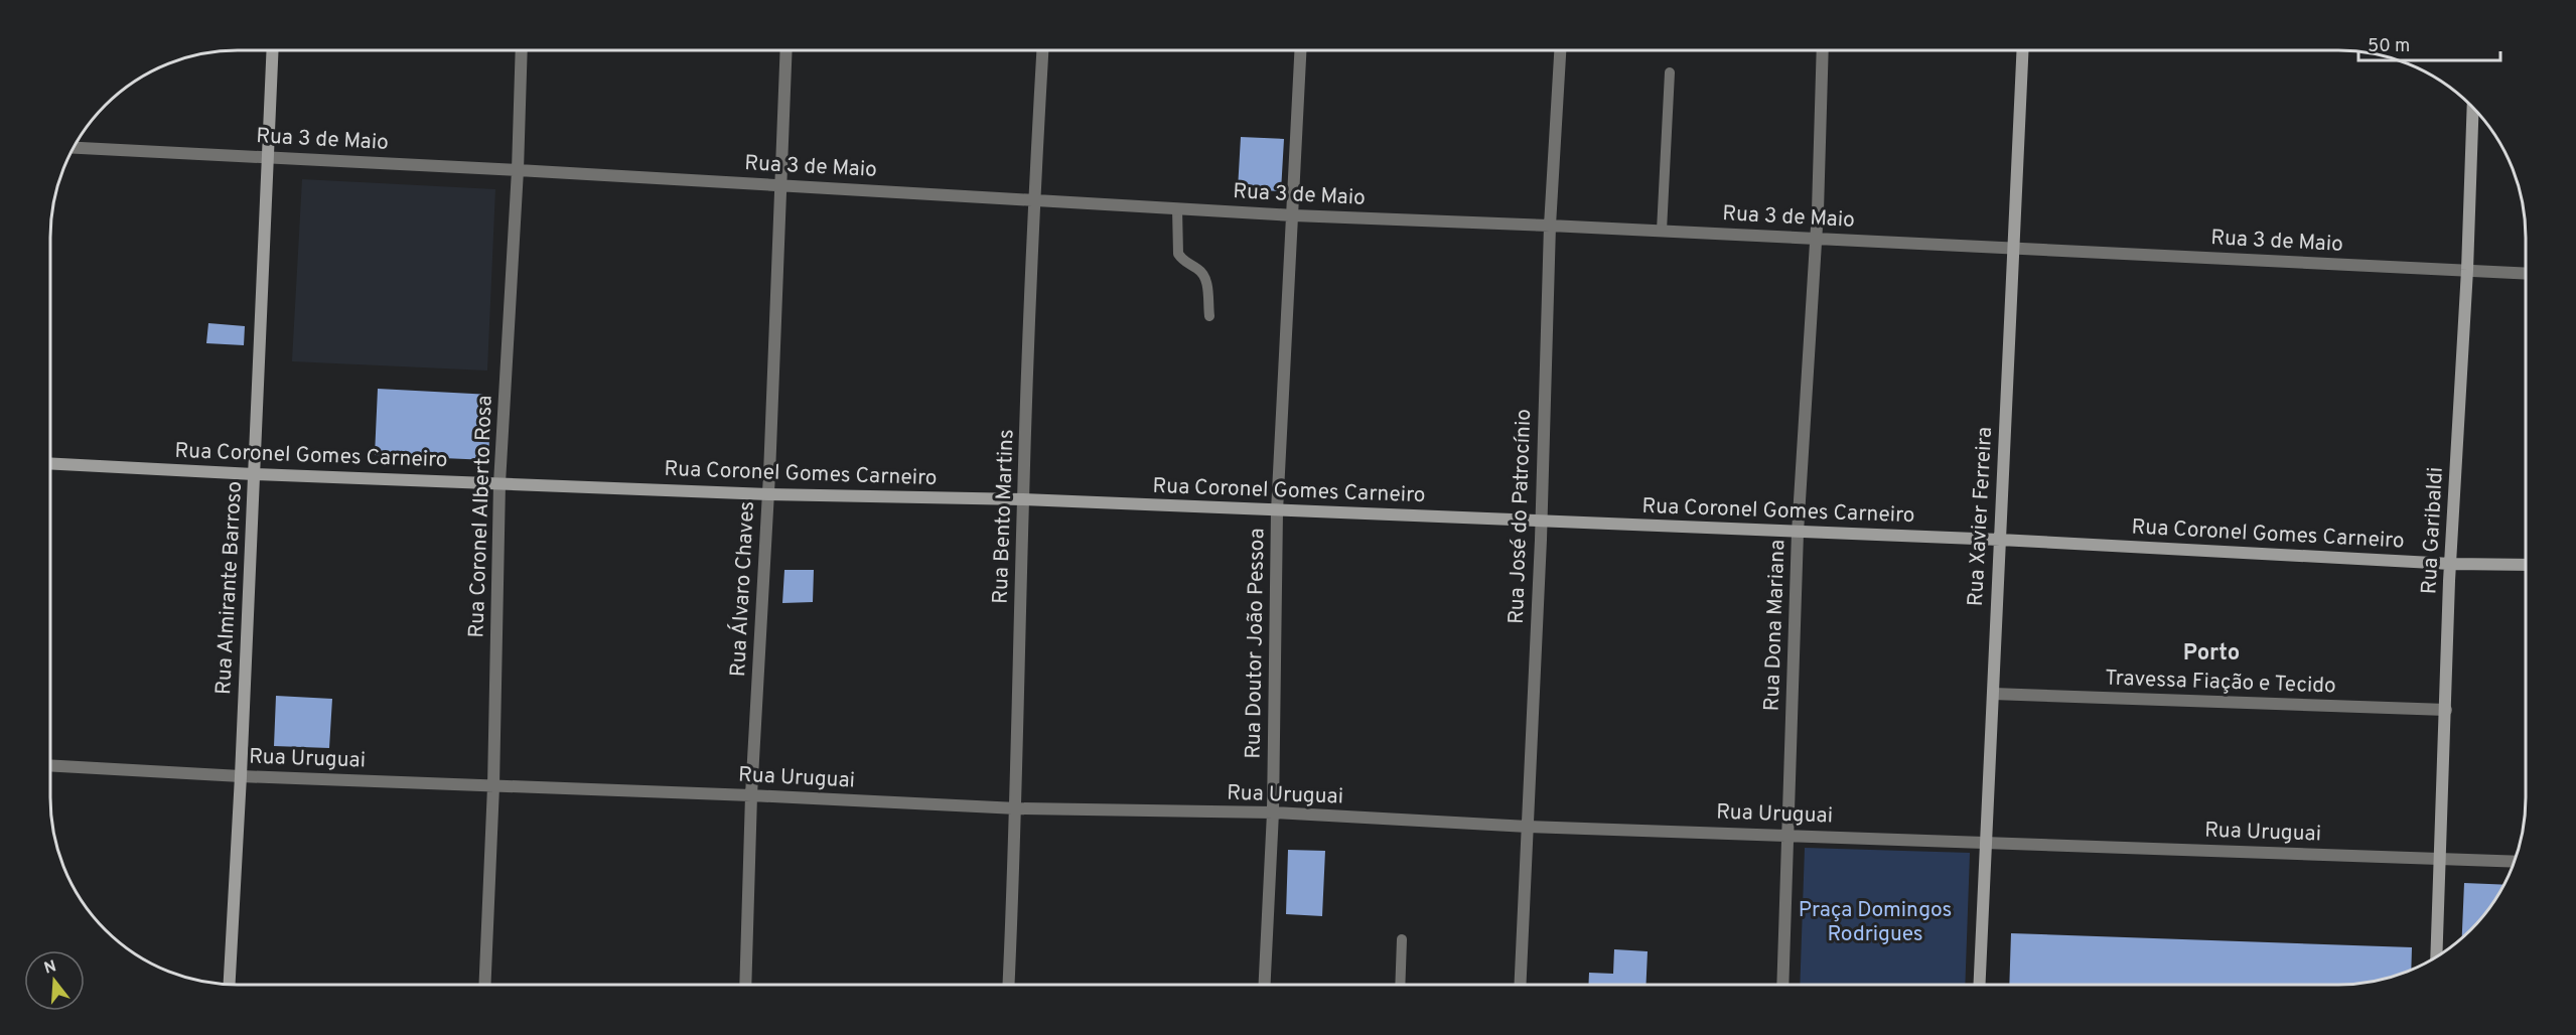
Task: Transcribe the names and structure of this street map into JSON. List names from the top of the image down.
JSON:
{
  "streets": {
    "street": [
      "Rua 3 de Maio",
      "Rua Coronel Gomes Carneiro",
      "Rua Coronel Alberto Rosa",
      "Rua Bento Martins",
      "Rua José do Patrocínio",
      "Rua Xavier Ferreira",
      "Rua Garibaldi",
      "Rua Almirante Barroso",
      "Rua Álvaro Chaves",
      "Rua Dona Mariana",
      "Rua Doutor João Pessoa",
      "Travessa Fiação e Tecido",
      "Rua Uruguai"
    ]
  },
  "crossings": [
    ["Rua 3 de Maio", "Rua Coronel Alberto Rosa"],
    ["Rua 3 de Maio", "Rua Bento Martins"],
    ["Rua 3 de Maio", "Rua José do Patrocínio"],
    ["Rua 3 de Maio", "Rua Xavier Ferreira"],
    ["Rua 3 de Maio", "Rua Garibaldi"],
    ["Rua 3 de Maio", "Rua Almirante Barroso"],
    ["Rua 3 de Maio", "Rua Álvaro Chaves"],
    ["Rua 3 de Maio", "Rua Dona Mariana"],
    ["Rua 3 de Maio", "Rua Doutor João Pessoa"],
    ["Rua Coronel Gomes Carneiro", "Rua Coronel Alberto Rosa"],
    ["Rua Coronel Gomes Carneiro", "Rua Bento Martins"],
    ["Rua Coronel Gomes Carneiro", "Rua José do Patrocínio"],
    ["Rua Coronel Gomes Carneiro", "Rua Xavier Ferreira"],
    ["Rua Coronel Gomes Carneiro", "Rua Garibaldi"],
    ["Rua Coronel Gomes Carneiro", "Rua Almirante Barroso"],
    ["Rua Coronel Gomes Carneiro", "Rua Álvaro Chaves"],
    ["Rua Coronel Gomes Carneiro", "Rua Dona Mariana"],
    ["Rua Coronel Gomes Carneiro", "Rua Doutor João Pessoa"],
    ["Rua Coronel Alberto Rosa", "Rua Uruguai"],
    ["Rua Bento Martins", "Rua Uruguai"],
    ["Rua José do Patrocínio", "Rua Uruguai"],
    ["Rua Xavier Ferreira", "Travessa Fiação e Tecido"],
    ["Rua Xavier Ferreira", "Rua Uruguai"],
    ["Rua Garibaldi", "Travessa Fiação e Tecido"],
    ["Rua Garibaldi", "Rua Uruguai"],
    ["Rua Almirante Barroso", "Rua Uruguai"],
    ["Rua Álvaro Chaves", "Rua Uruguai"],
    ["Rua Dona Mariana", "Rua Uruguai"],
    ["Rua Doutor João Pessoa", "Rua Uruguai"]
  ],
  "districts": ["Porto"],
  "parks": ["Praça Domingos Rodrigues"],
  "scale_bar": "50 m",
  "north": "top"
}
